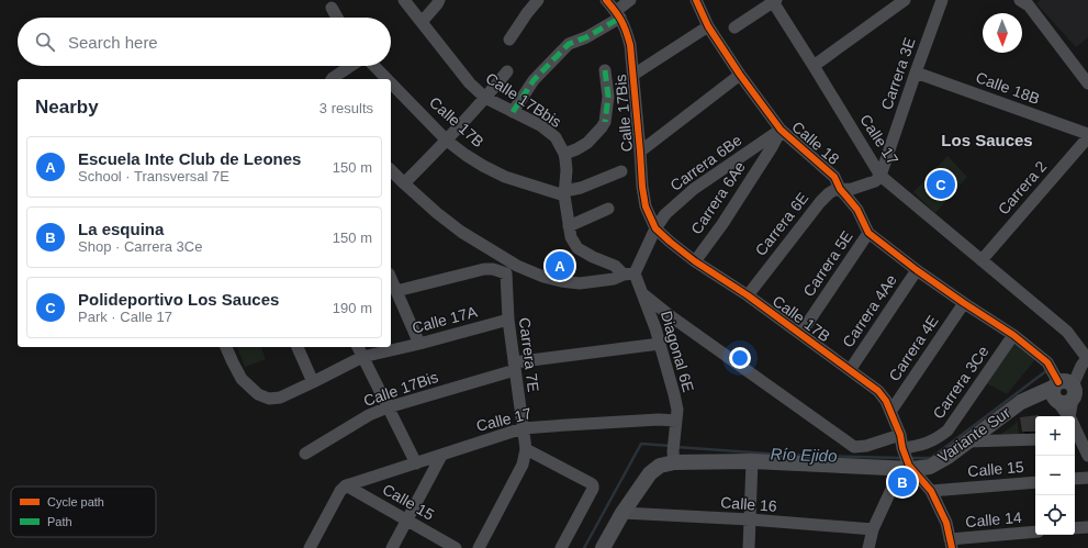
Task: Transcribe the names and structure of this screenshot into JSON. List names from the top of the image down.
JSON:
{
  "streets": {
    "main road": ["Variante Sur"],
    "street": [
      "Carrera 3E",
      "Calle 18B",
      "Calle 17Bbis",
      "Calle 17Bis",
      "Calle 17B",
      "Calle 17",
      "Calle 18",
      "Carrera 6Be",
      "Carrera 2",
      "Carrera 6Ae",
      "Carrera 6E",
      "Carrera 5E",
      "Carrera 4Ae",
      "Calle 17A",
      "Carrera 4E",
      "Diagonal 6E",
      "Carrera 7E",
      "Carrera 3Ce",
      "Calle 15",
      "Calle 16",
      "Calle 14"
    ]
  },
  "crossings": [
    ["Carrera 3E", "Calle 18B"],
    ["Carrera 3E", "Calle 17"],
    ["Carrera 3E", "Carrera 6E"],
    ["Calle 18B", "Carrera 2"],
    ["Calle 17Bbis", "Calle 17B"],
    ["Calle 17Bbis", "Carrera 6Be"],
    ["Calle 17Bbis", "Diagonal 6E"],
    ["Calle 17Bis", "Calle 17B"],
    ["Calle 17Bis", "Carrera 6Be"],
    ["Calle 17Bis", "Diagonal 6E"],
    ["Calle 17Bis", "Carrera 7E"],
    ["Calle 17B", "Carrera 6Be"],
    ["Calle 17B", "Carrera 6Ae"],
    ["Calle 17B", "Carrera 6E"],
    ["Calle 17B", "Carrera 5E"],
    ["Calle 17B", "Carrera 4Ae"],
    ["Calle 17B", "Carrera 4E"],
    ["Calle 17B", "Carrera 3Ce"],
    ["Calle 17B", "Variante Sur"],
    ["Calle 17", "Carrera 2"],
    ["Calle 17", "Carrera 6E"],
    ["Calle 17", "Diagonal 6E"],
    ["Calle 17", "Carrera 7E"],
    ["Calle 17", "Calle 15"],
    ["Calle 18", "Carrera 6Be"],
    ["Calle 18", "Carrera 6Ae"],
    ["Calle 18", "Carrera 6E"],
    ["Calle 18", "Carrera 5E"],
    ["Calle 18", "Carrera 4Ae"],
    ["Calle 18", "Carrera 4E"],
    ["Calle 18", "Carrera 3Ce"],
    ["Calle 18", "Variante Sur"],
    ["Carrera 6Be", "Carrera 6Ae"],
    ["Carrera 6Be", "Diagonal 6E"],
    ["Calle 17A", "Carrera 7E"],
    ["Diagonal 6E", "Variante Sur"],
    ["Variante Sur", "Calle 16"]
  ],
  "districts": ["Los Sauces"],
  "water": ["Río Ejido"],
  "legend": ["Cycle path", "Path"],
  "north": "bottom",
  "page": {
    "search": "Search here",
    "heading": ["Nearby", "3 results"],
    "list": [
      {
        "mark": "A",
        "name": "Escuela Inte Club de Leones",
        "note": "School · Transversal 7E",
        "value": "150 m"
      },
      {
        "mark": "B",
        "name": "La esquina",
        "note": "Shop · Carrera 3Ce",
        "value": "150 m"
      },
      {
        "mark": "C",
        "name": "Polideportivo Los Sauces",
        "note": "Park · Calle 17",
        "value": "190 m"
      }
    ],
    "pins": ["C", "A", "B"],
    "map_buttons": ["+", "−"]
  }
}
